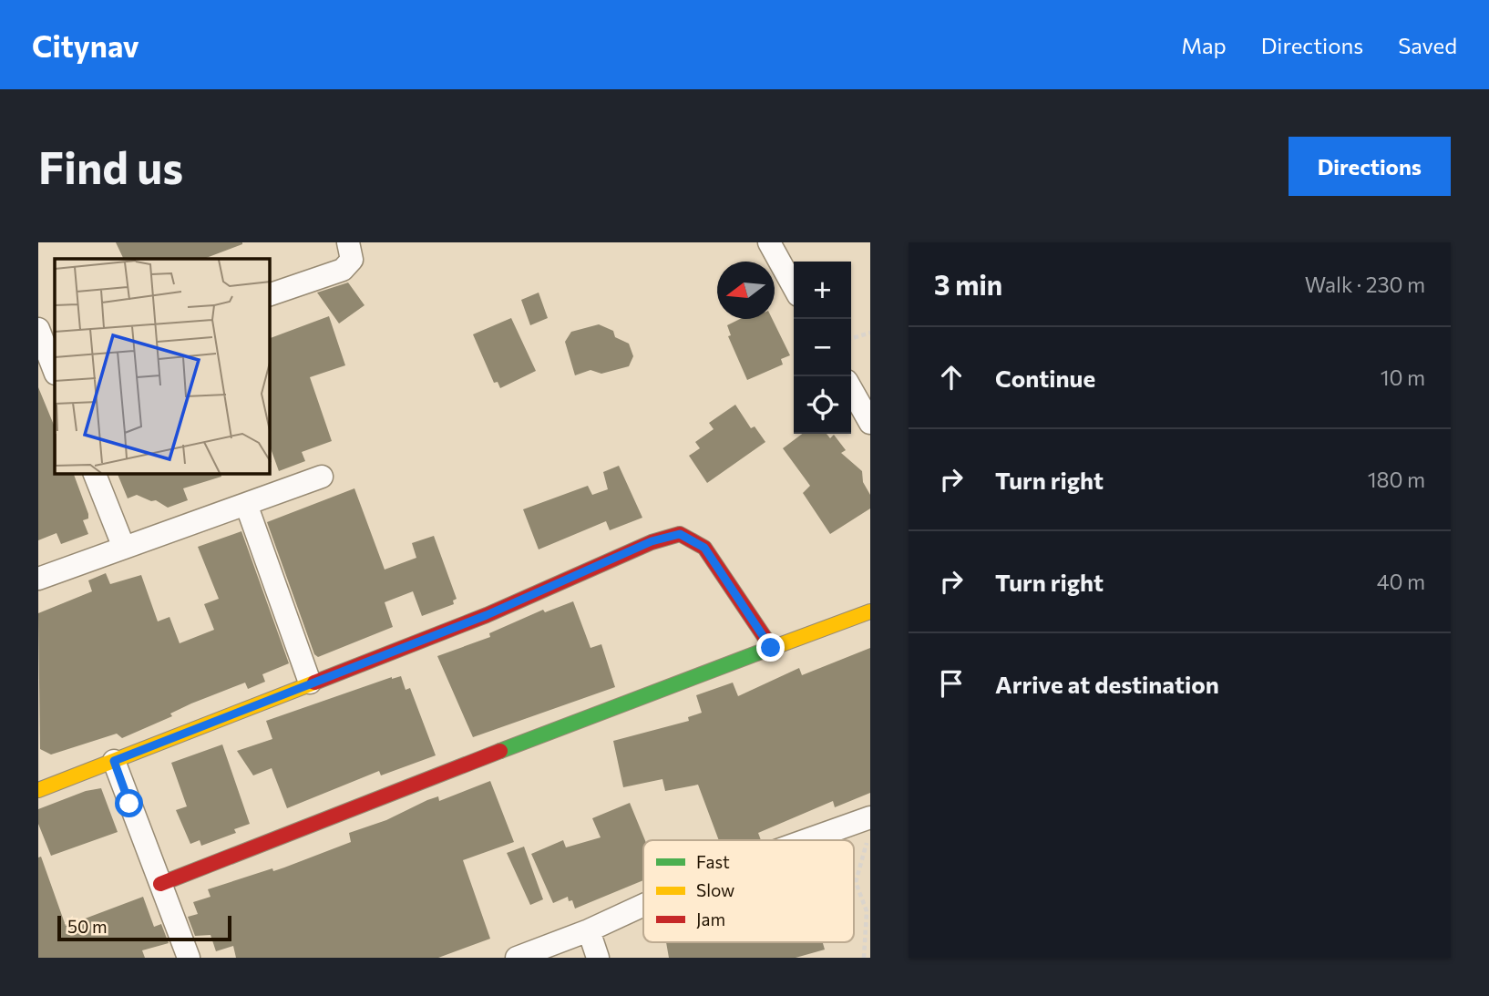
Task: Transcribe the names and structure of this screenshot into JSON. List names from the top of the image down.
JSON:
{
  "legend": ["Fast", "Slow", "Jam"],
  "scale_bar": "50 m",
  "north": "left",
  "page": {
    "header": "Citynav",
    "nav": ["Map", "Directions", "Saved"],
    "buttons": "Directions",
    "title": "Find us",
    "heading": ["3 min", "Walk · 230 m"],
    "map_buttons": ["+", "−"],
    "list": [
      ["Continue", "10 m"],
      ["Turn right", "180 m"],
      ["Turn right", "40 m"],
      "Arrive at destination"
    ],
    "scale": "50 m"
  }
}
